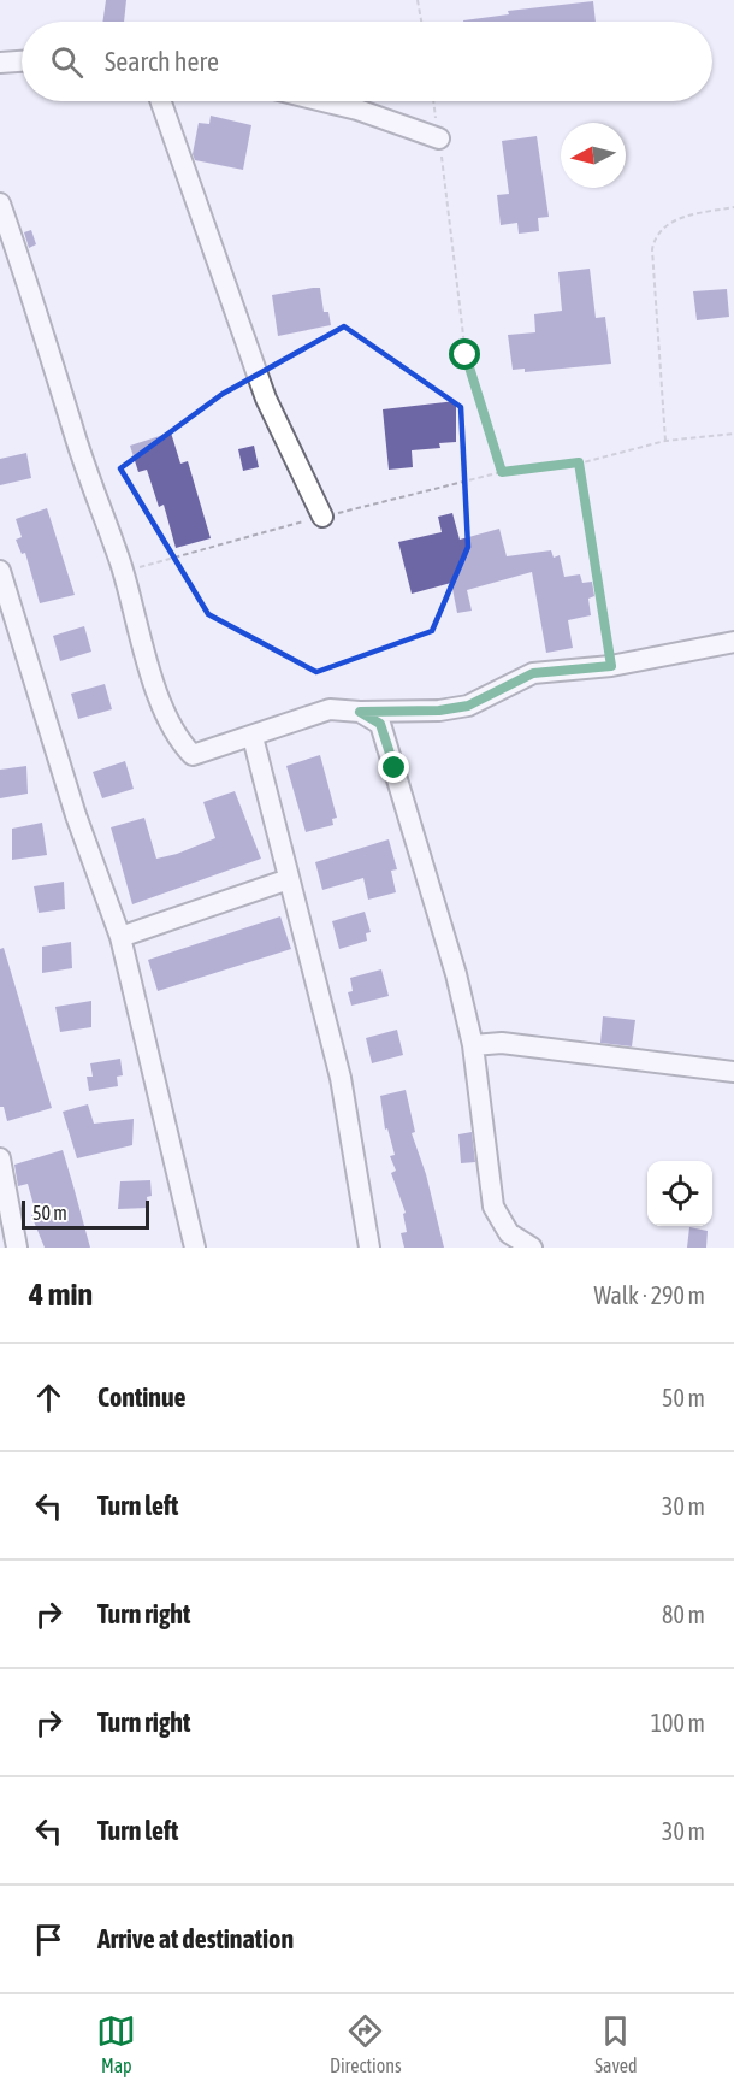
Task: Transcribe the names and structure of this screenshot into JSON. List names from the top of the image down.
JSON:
{
  "scale_bar": "50 m",
  "north": "left",
  "page": {
    "search": "Search here",
    "scale": "50 m",
    "heading": ["4 min", "Walk · 290 m"],
    "list": [
      ["Continue", "50 m"],
      ["Turn left", "30 m"],
      ["Turn right", "80 m"],
      ["Turn right", "100 m"],
      ["Turn left", "30 m"],
      "Arrive at destination"
    ],
    "nav": ["Map", "Directions", "Saved"]
  }
}
